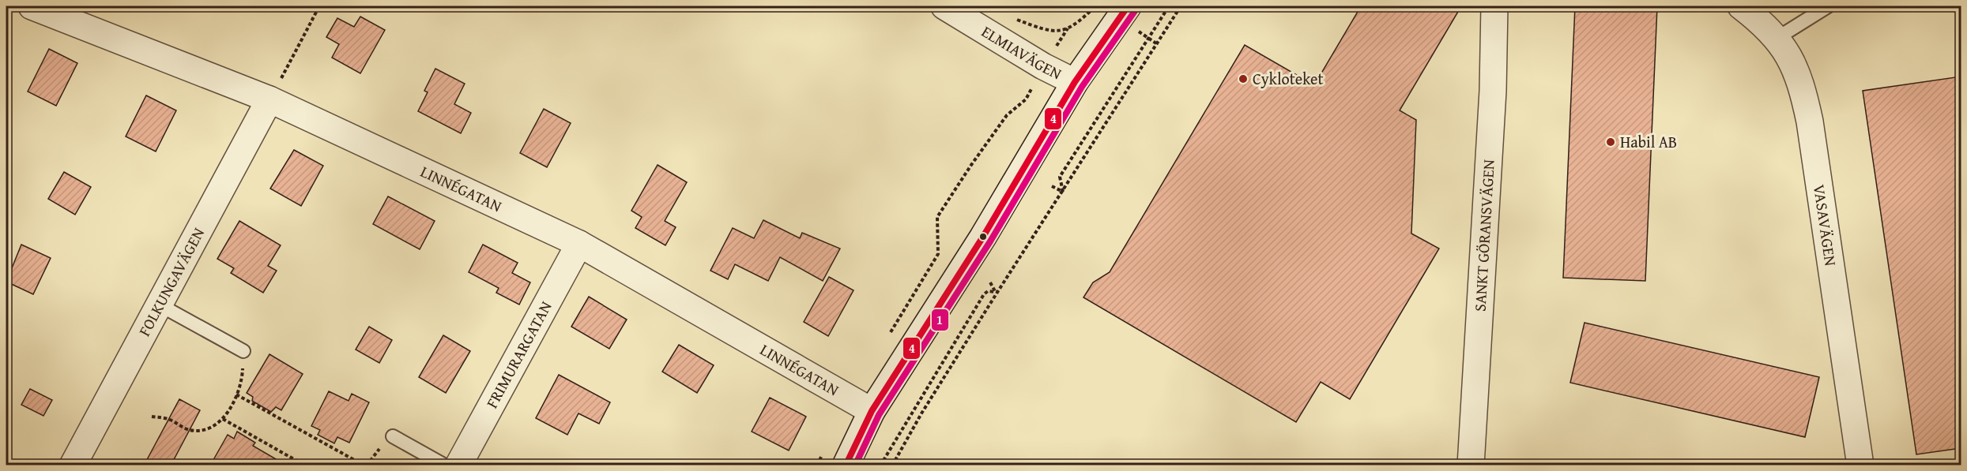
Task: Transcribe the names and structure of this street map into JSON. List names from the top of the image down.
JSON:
{
  "streets": {
    "street": [
      "ELMIAVÄGEN",
      "LINNÉGATAN",
      "VASAVÄGEN",
      "SANKT GÖRANSVÄGEN",
      "FOLKUNGAVÄGEN",
      "FRIMURARGATAN"
    ]
  },
  "crossings": [
    ["LINNÉGATAN", "FOLKUNGAVÄGEN"],
    ["LINNÉGATAN", "FRIMURARGATAN"]
  ],
  "places": ["Cykloteket", "Habil AB"],
  "lines": ["transit line 4", "transit line 1"]
}
